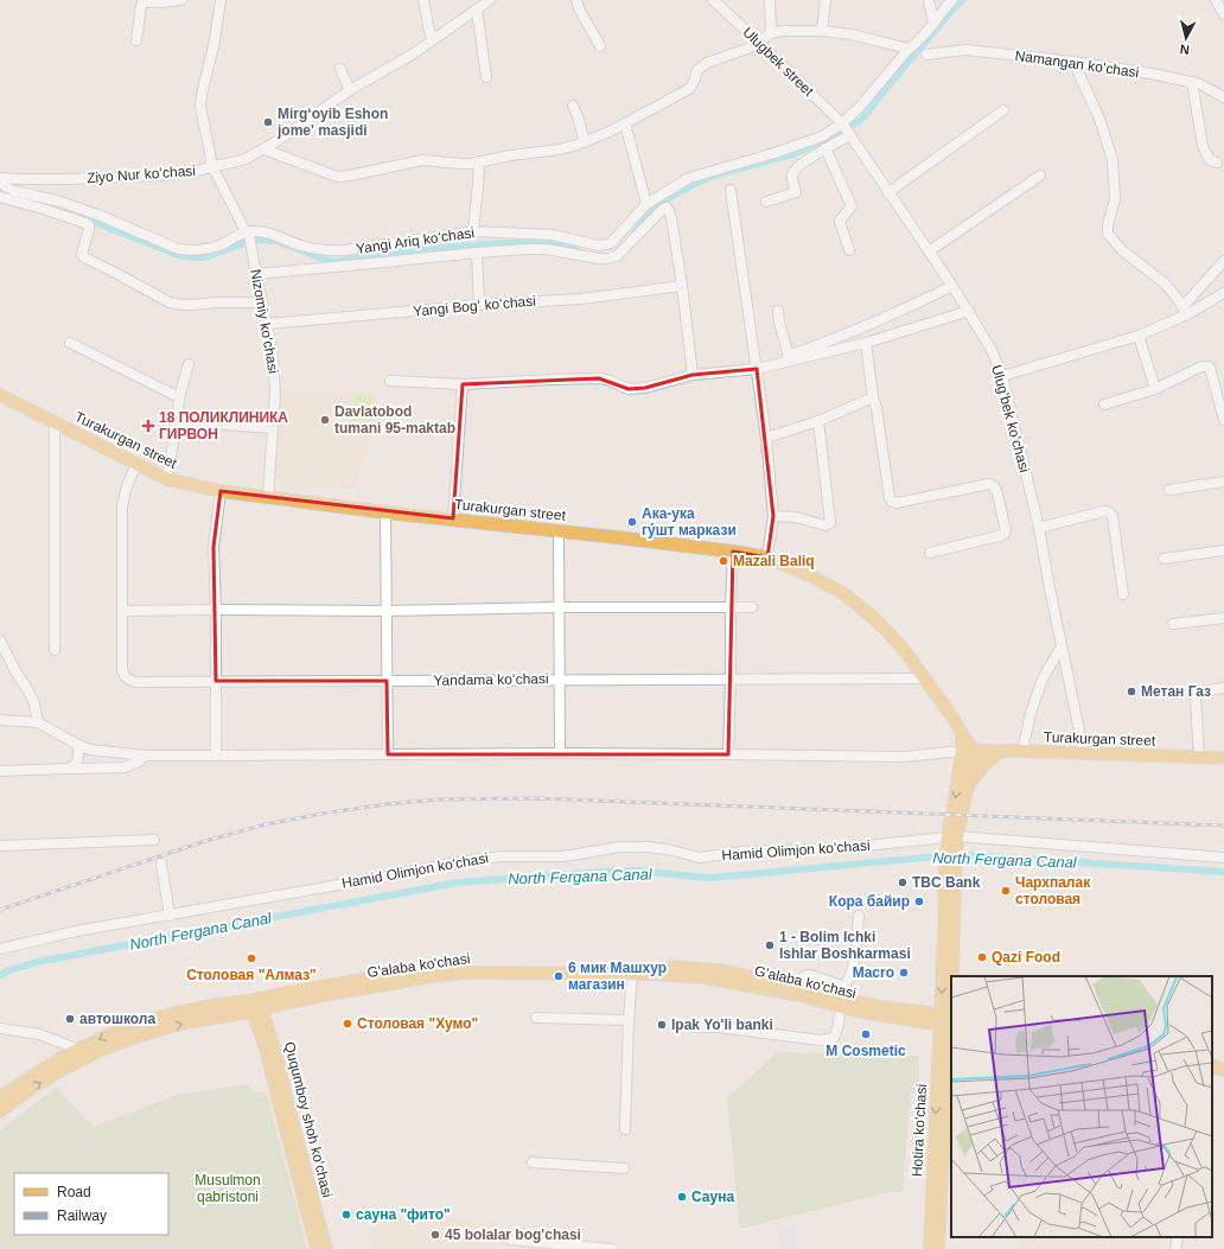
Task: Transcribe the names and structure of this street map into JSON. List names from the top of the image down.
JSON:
{
  "streets": {
    "main road": [
      "Turakurgan street",
      "G'alaba ko'chasi",
      "Ququmboy shoh koʻchasi",
      "Hotira ko'chasi"
    ],
    "street": [
      "Ulugbek street",
      "Namangan koʻchasi",
      "Ziyo Nur koʻchasi",
      "Yangi Ariq koʻchasi",
      "Yangi Bogʻ koʻchasi",
      "Nizomiy koʻchasi",
      "Ulugʻbek koʻchasi",
      "Yandama koʻchasi",
      "Hamid Olimjon koʻchasi"
    ]
  },
  "crossings": [
    ["Ulugbek street", "Yangi Ariq koʻchasi"],
    ["Ulugbek street", "Ulugʻbek koʻchasi"],
    ["Ziyo Nur koʻchasi", "Nizomiy koʻchasi"],
    ["Yangi Ariq koʻchasi", "Nizomiy koʻchasi"],
    ["Yangi Ariq koʻchasi", "Ulugʻbek koʻchasi"],
    ["Yangi Bogʻ koʻchasi", "Nizomiy koʻchasi"],
    ["Nizomiy koʻchasi", "Turakurgan street"],
    ["Ulugʻbek koʻchasi", "Turakurgan street"],
    ["Turakurgan street", "Yandama koʻchasi"],
    ["G'alaba ko'chasi", "Ququmboy shoh koʻchasi"],
    ["G'alaba ko'chasi", "Hotira ko'chasi"]
  ],
  "water": ["North Fergana Canal"],
  "parks": ["Musulmon qabristoni"],
  "places": {
    "other": [
      "Mirg‘oyib Eshon jome' masjidi",
      "Davlatobod tumani 95-maktab",
      "Ака-ука гу́шт маркази",
      "Mazali Baliq",
      "Метан Газ",
      "TBC Bank",
      "Чархпалак столовая",
      "Кора байир",
      "1 - Bolim Ichki Ishlar Boshkarmasi",
      "Qazi Food",
      "Столовая \"Алмаз\"",
      "Macro",
      "6 мик Машхур магазин",
      "автошкола",
      "Столовая \"Хумо\"",
      "Ipak Yo'li banki",
      "M Cosmetic",
      "Сауна",
      "сауна \"фито\"",
      "45 bolalar bog'chasi"
    ],
    "health": ["18 ПОЛИКЛИНИКА ГИРВОН"]
  },
  "legend": ["Road", "Railway"],
  "north": "bottom"
}
